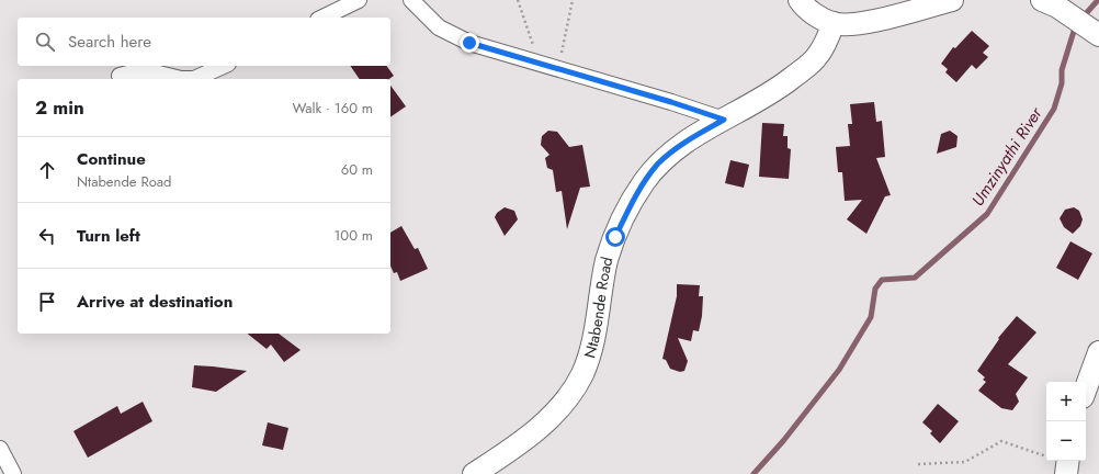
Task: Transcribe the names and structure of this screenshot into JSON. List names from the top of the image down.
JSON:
{
  "streets": {
    "street": ["Ntabende Road"]
  },
  "water": ["Umzinyathi River"],
  "page": {
    "search": "Search here",
    "heading": ["2 min", "Walk · 160 m"],
    "list": [
      ["Continue", "Ntabende Road", "60 m"],
      ["Turn left", "100 m"],
      "Arrive at destination"
    ],
    "map_buttons": ["+", "−"]
  }
}
